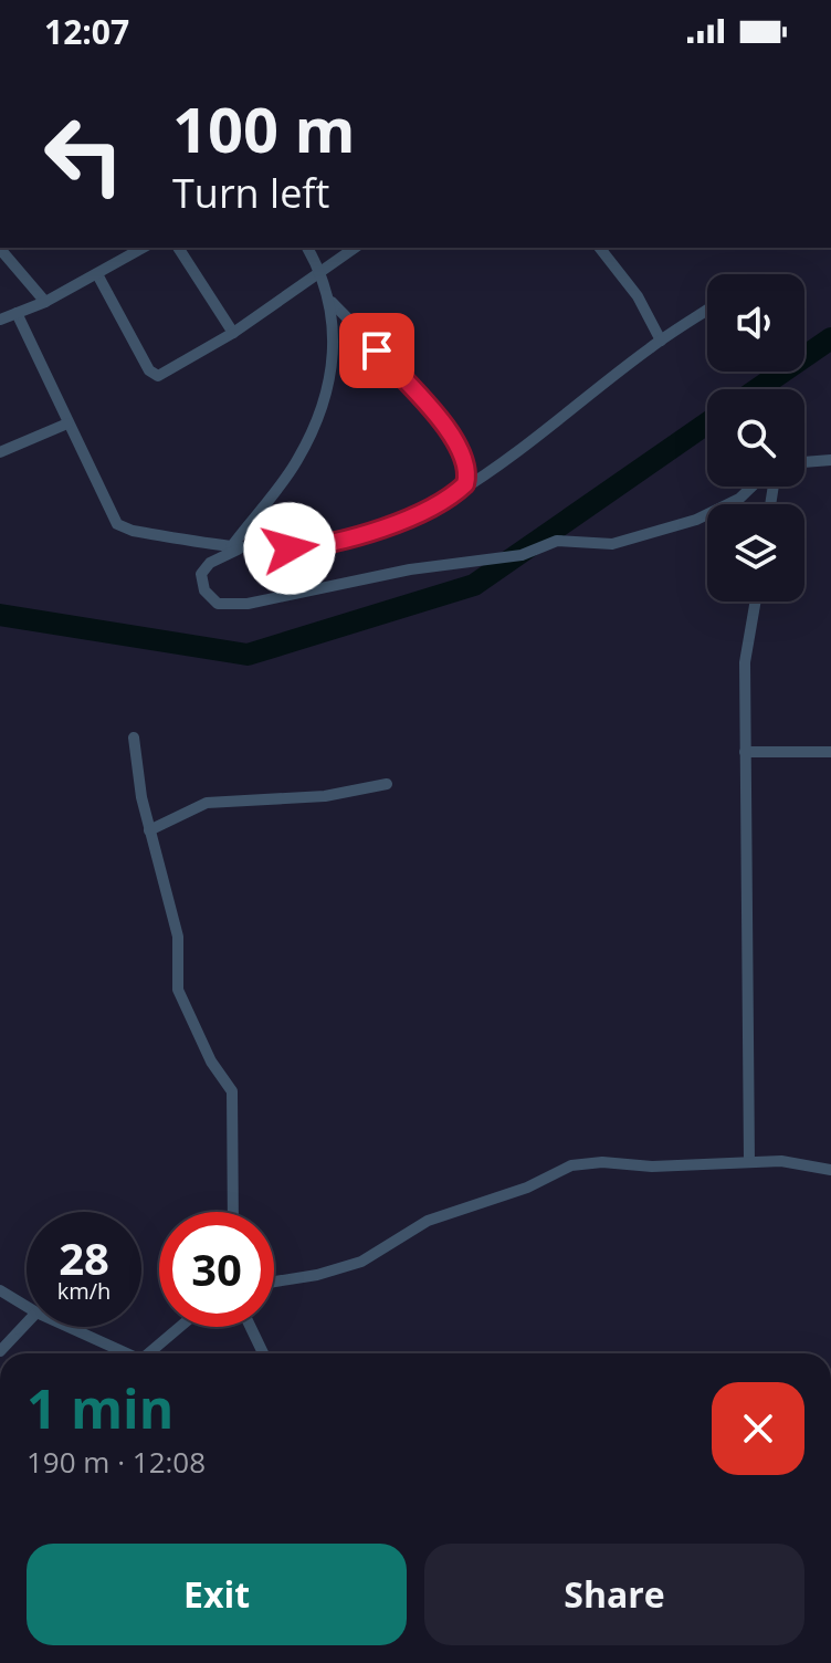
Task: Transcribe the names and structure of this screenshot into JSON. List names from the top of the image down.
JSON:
{
  "page": {
    "status": "12:07",
    "turn": ["100 m", "Turn left"],
    "speed": "28 km/h",
    "limit": "30",
    "heading": ["1 min", "190 m · 12:08"],
    "buttons": ["Exit", "Share"]
  }
}
